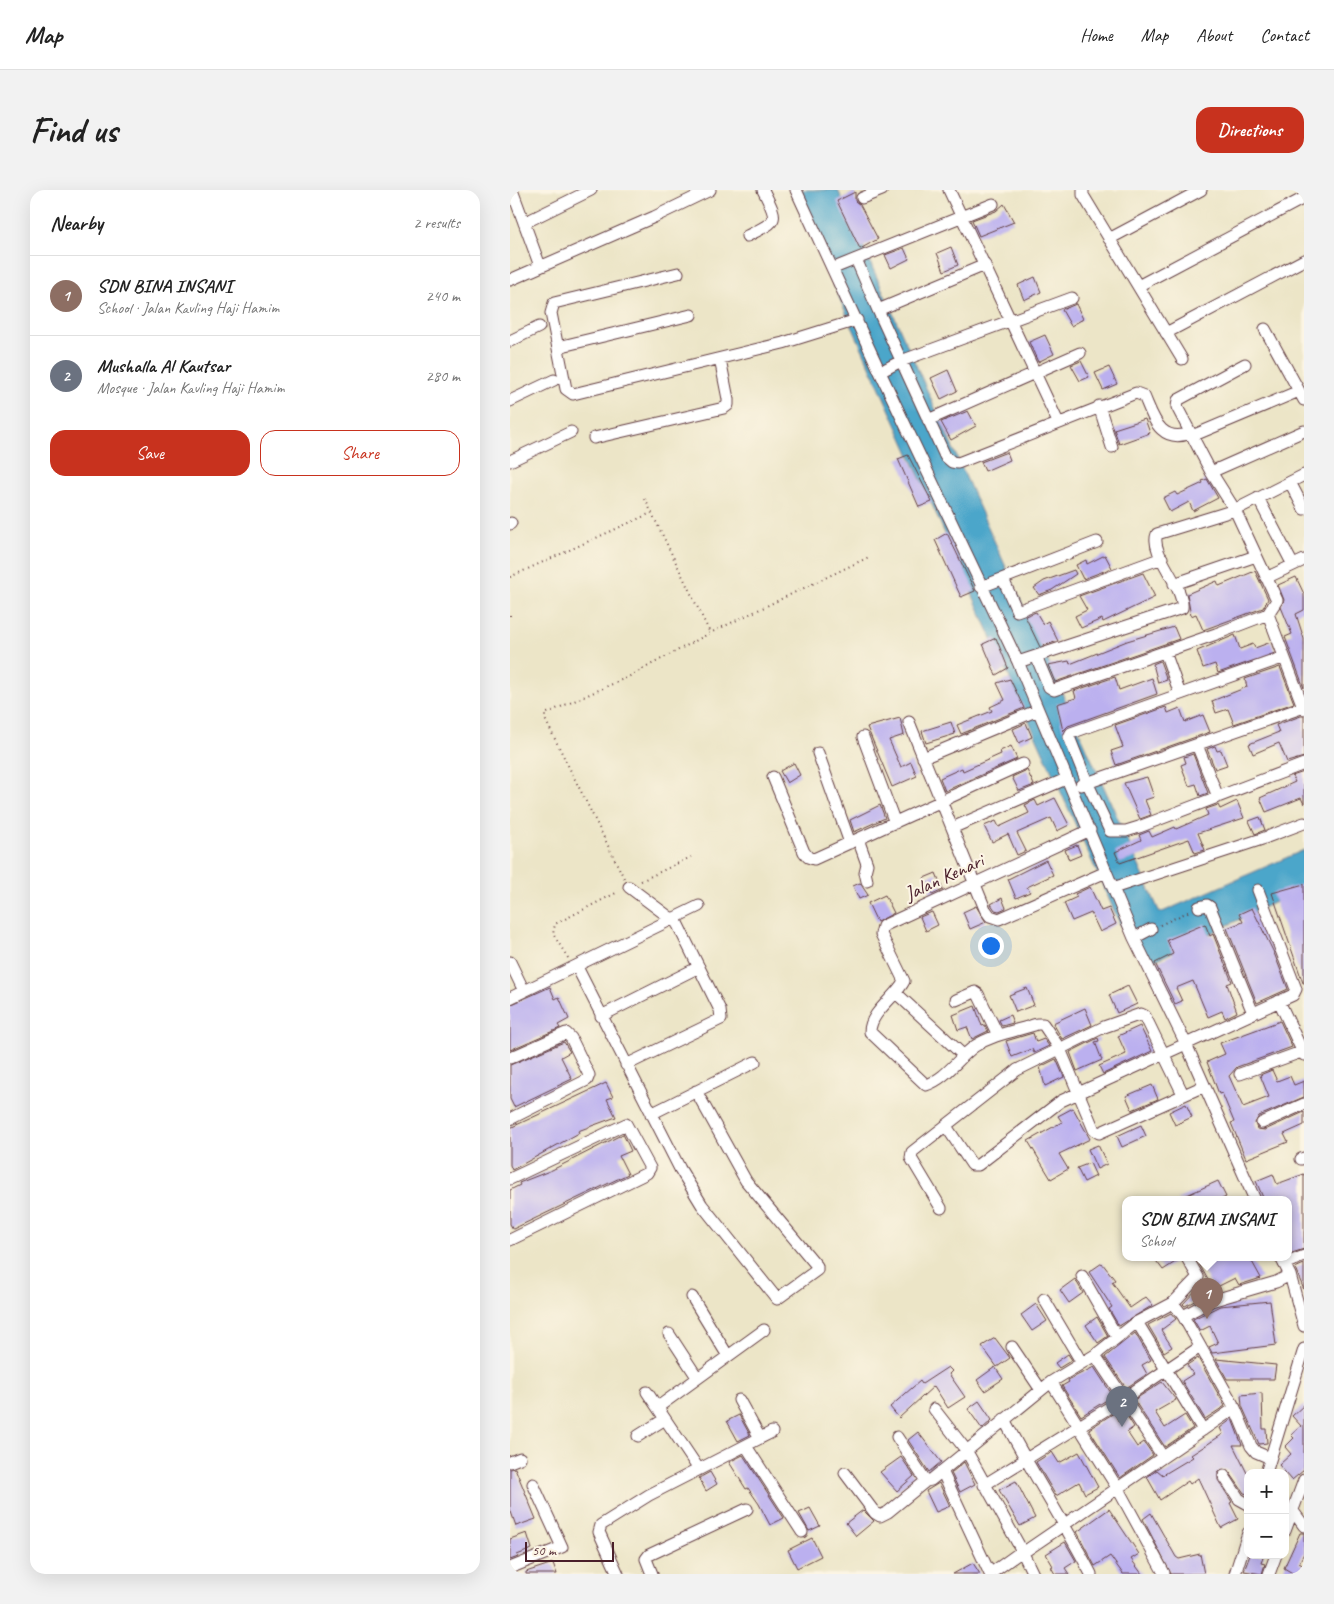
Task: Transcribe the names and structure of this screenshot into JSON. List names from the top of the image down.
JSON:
{
  "streets": {
    "street": ["Jalan Kenari"]
  },
  "scale_bar": "50 m",
  "page": {
    "header": "Map",
    "nav": [
      "Home",
      "Map",
      "About",
      "Contact"
    ],
    "buttons": [
      "Directions",
      ["Save", "Share"]
    ],
    "title": "Find us",
    "heading": ["Nearby", "2 results"],
    "list": [
      {
        "mark": "1",
        "name": "SDN BINA INSANI",
        "note": "School · Jalan Kavling Haji Hamim",
        "value": "240 m"
      },
      {
        "mark": "2",
        "name": "Mushalla Al Kautsar",
        "note": "Mosque · Jalan Kavling Haji Hamim",
        "value": "280 m"
      }
    ],
    "popup": ["SDN BINA INSANI", "School"],
    "pins": ["1", "2"],
    "map_buttons": ["+", "−"],
    "scale": "50 m"
  }
}
